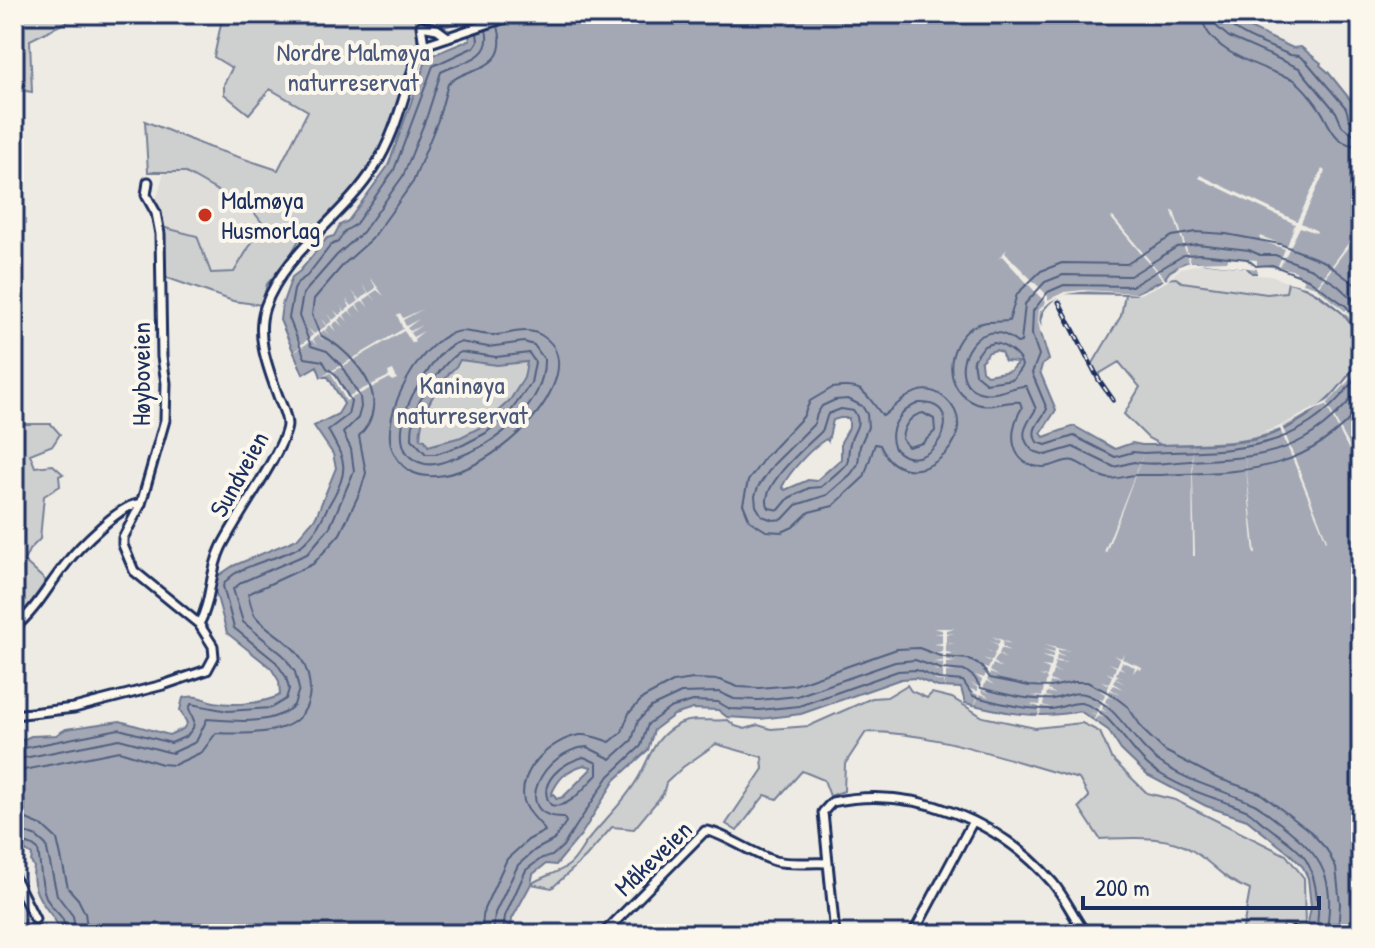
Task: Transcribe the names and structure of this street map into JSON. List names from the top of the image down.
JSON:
{
  "streets": {
    "street": ["Høyboveien", "Sundveien", "Måkeveien"]
  },
  "crossings": [
    ["Høyboveien", "Sundveien"]
  ],
  "parks": ["Nordre Malmøya naturreservat", "Kaninøya naturreservat"],
  "places": ["Malmøya Husmorlag"],
  "scale_bar": "200 m"
}
